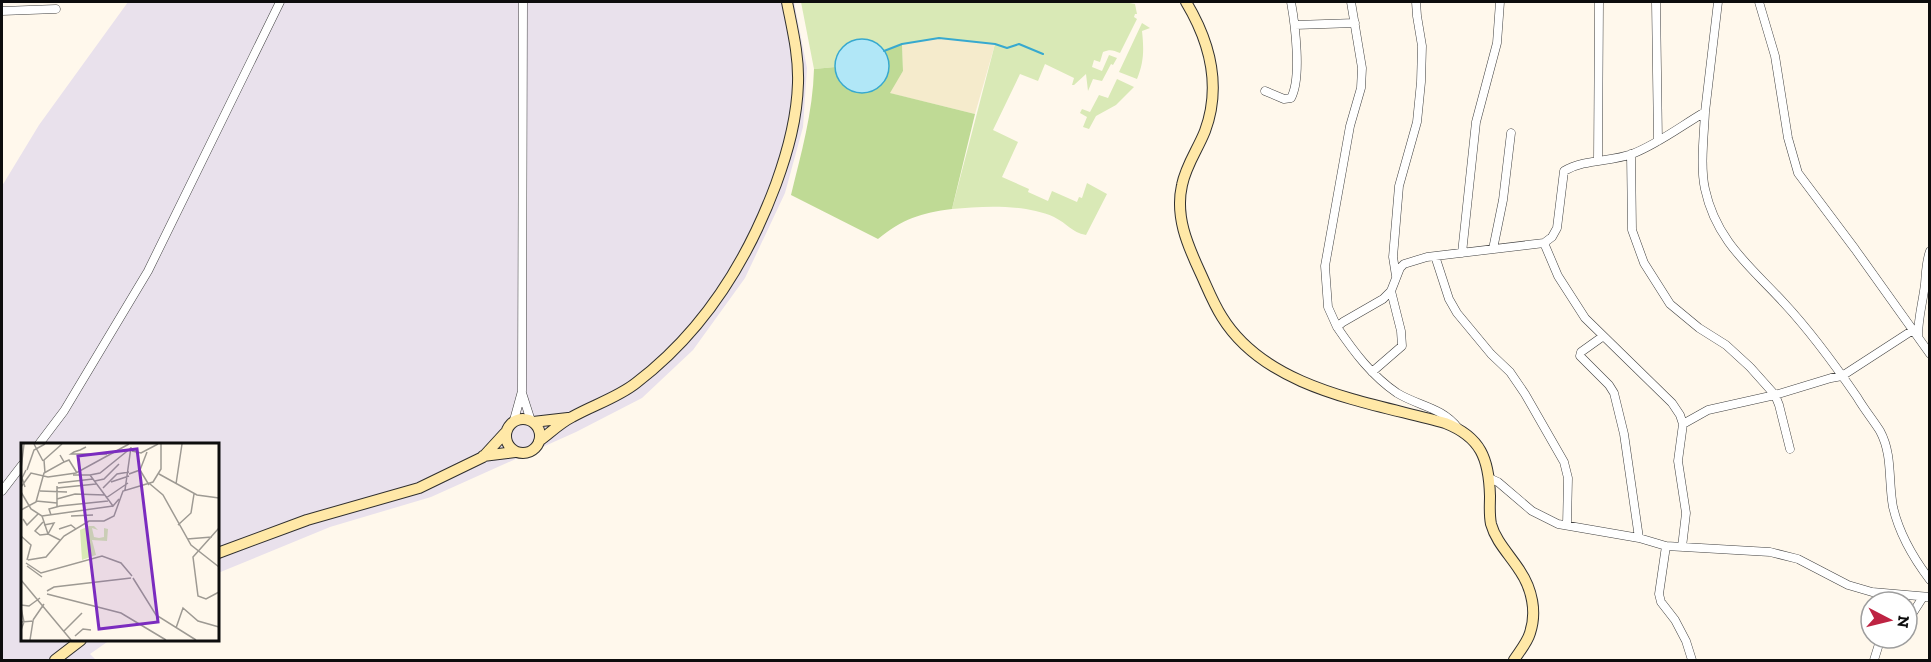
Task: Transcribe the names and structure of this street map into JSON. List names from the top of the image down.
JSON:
{
  "north": "right"
}
